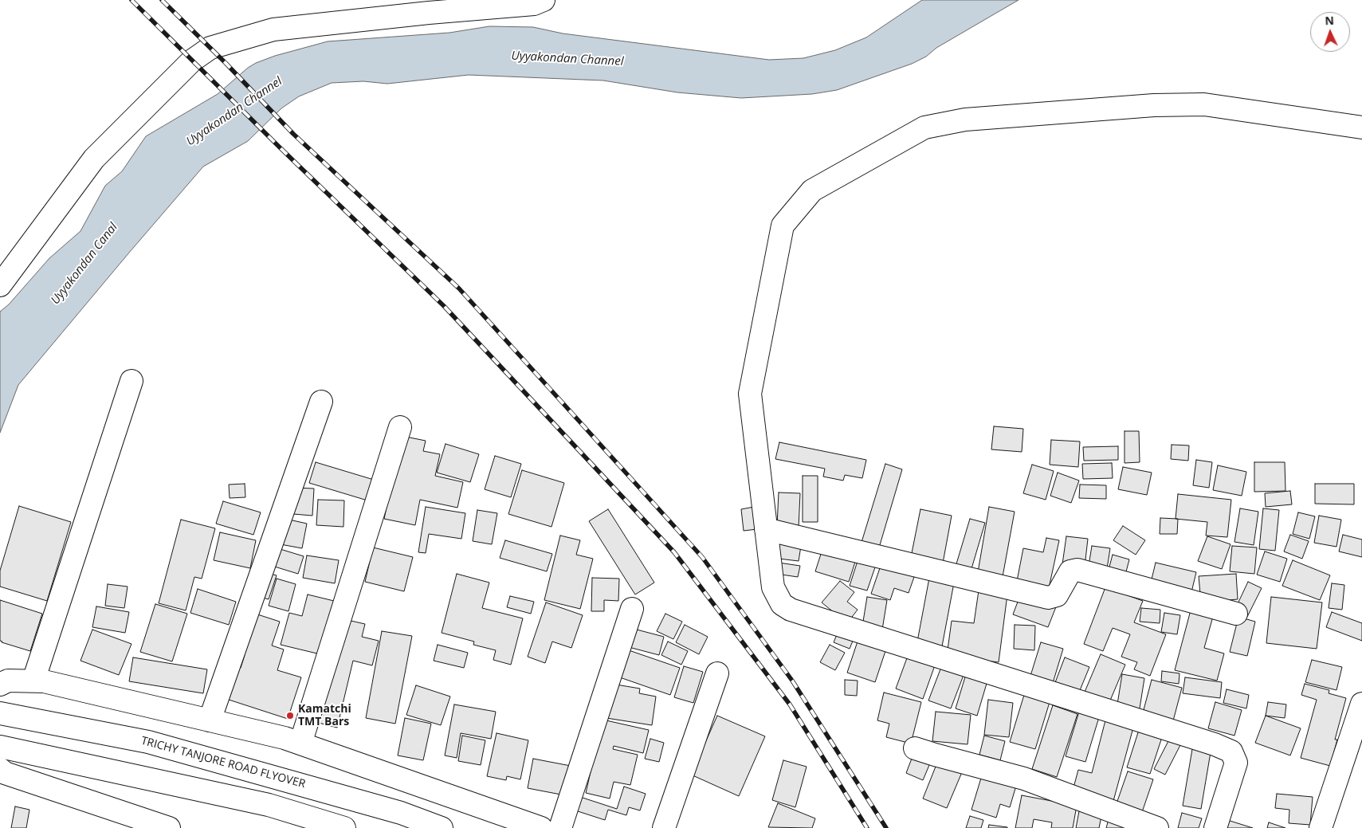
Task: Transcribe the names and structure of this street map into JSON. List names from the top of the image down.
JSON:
{
  "streets": {
    "main road": ["TRICHY TANJORE ROAD FLYOVER"]
  },
  "water": ["Uyyakondan Channel", "Uyyakondan Canal"],
  "places": ["Kamatchi TMT Bars"],
  "north": "top"
}
